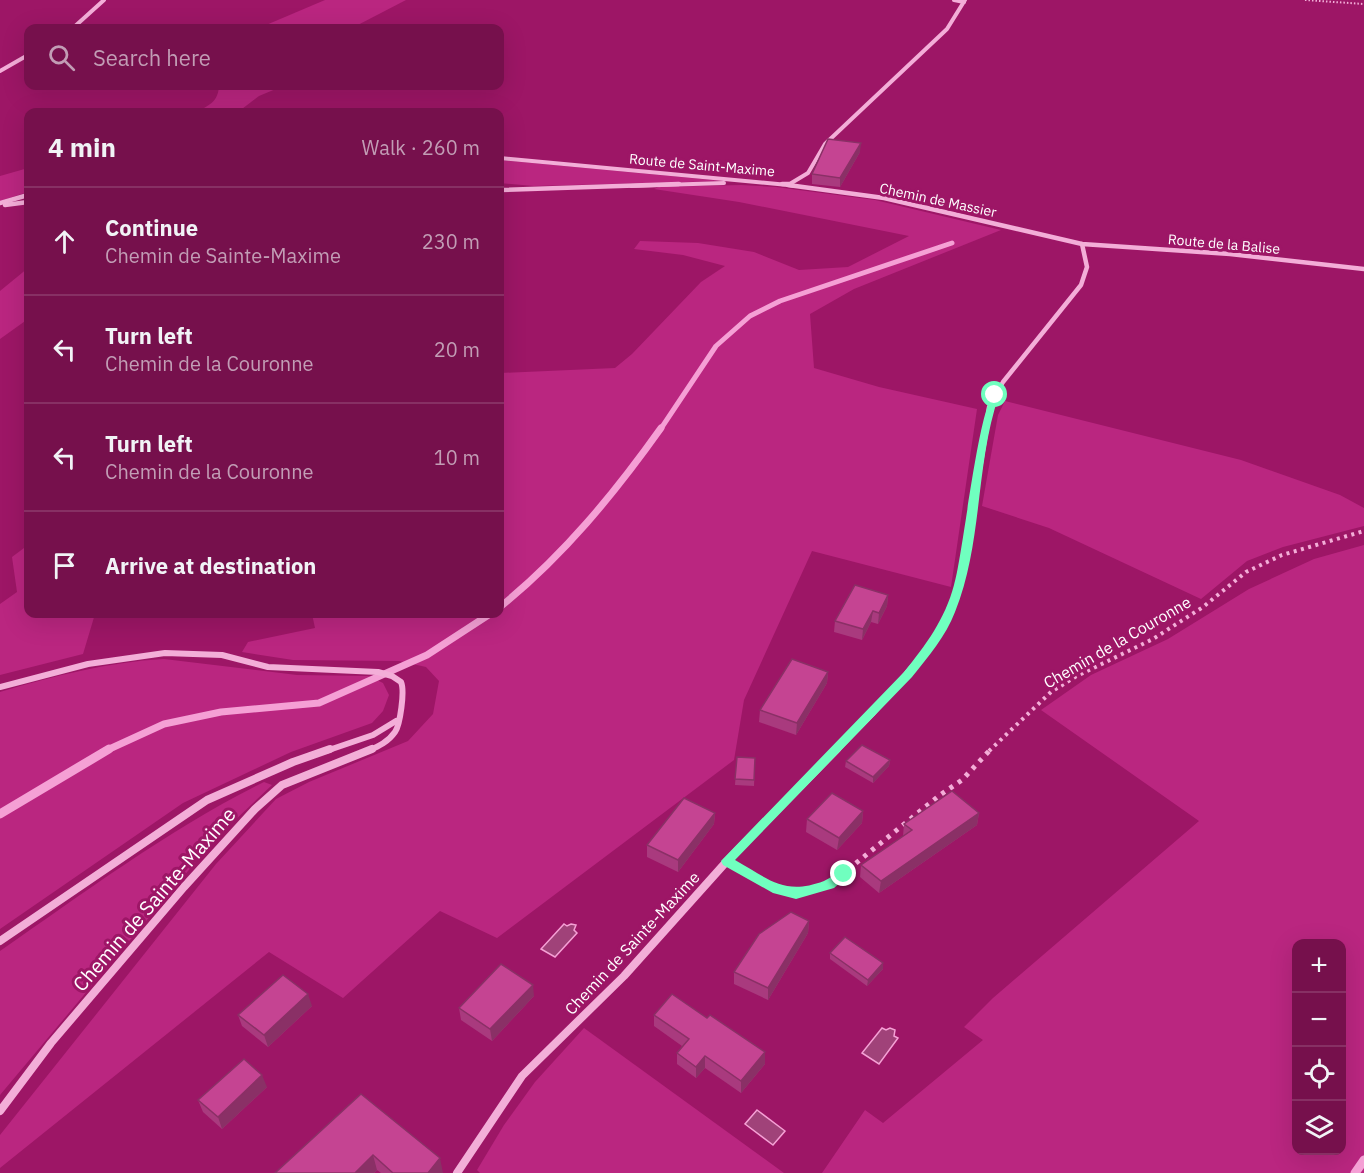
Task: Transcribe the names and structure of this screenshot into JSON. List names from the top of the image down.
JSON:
{
  "streets": {
    "street": [
      "Route de Saint-Maxime",
      "Chemin de Massier",
      "Route de la Balise",
      "Chemin de Sainte-Maxime"
    ],
    "path": ["Chemin de la Couronne"]
  },
  "crossings": [
    ["Route de Saint-Maxime", "Chemin de Massier"],
    ["Chemin de Massier", "Route de la Balise"],
    ["Chemin de Massier", "Chemin de Sainte-Maxime"],
    ["Route de la Balise", "Chemin de Sainte-Maxime"],
    ["Chemin de la Couronne", "Chemin de Sainte-Maxime"]
  ],
  "page": {
    "search": "Search here",
    "heading": ["4 min", "Walk · 260 m"],
    "list": [
      ["Continue", "Chemin de Sainte-Maxime", "230 m"],
      ["Turn left", "Chemin de la Couronne", "20 m"],
      ["Turn left", "Chemin de la Couronne", "10 m"],
      "Arrive at destination"
    ],
    "map_buttons": ["+", "−"]
  }
}
